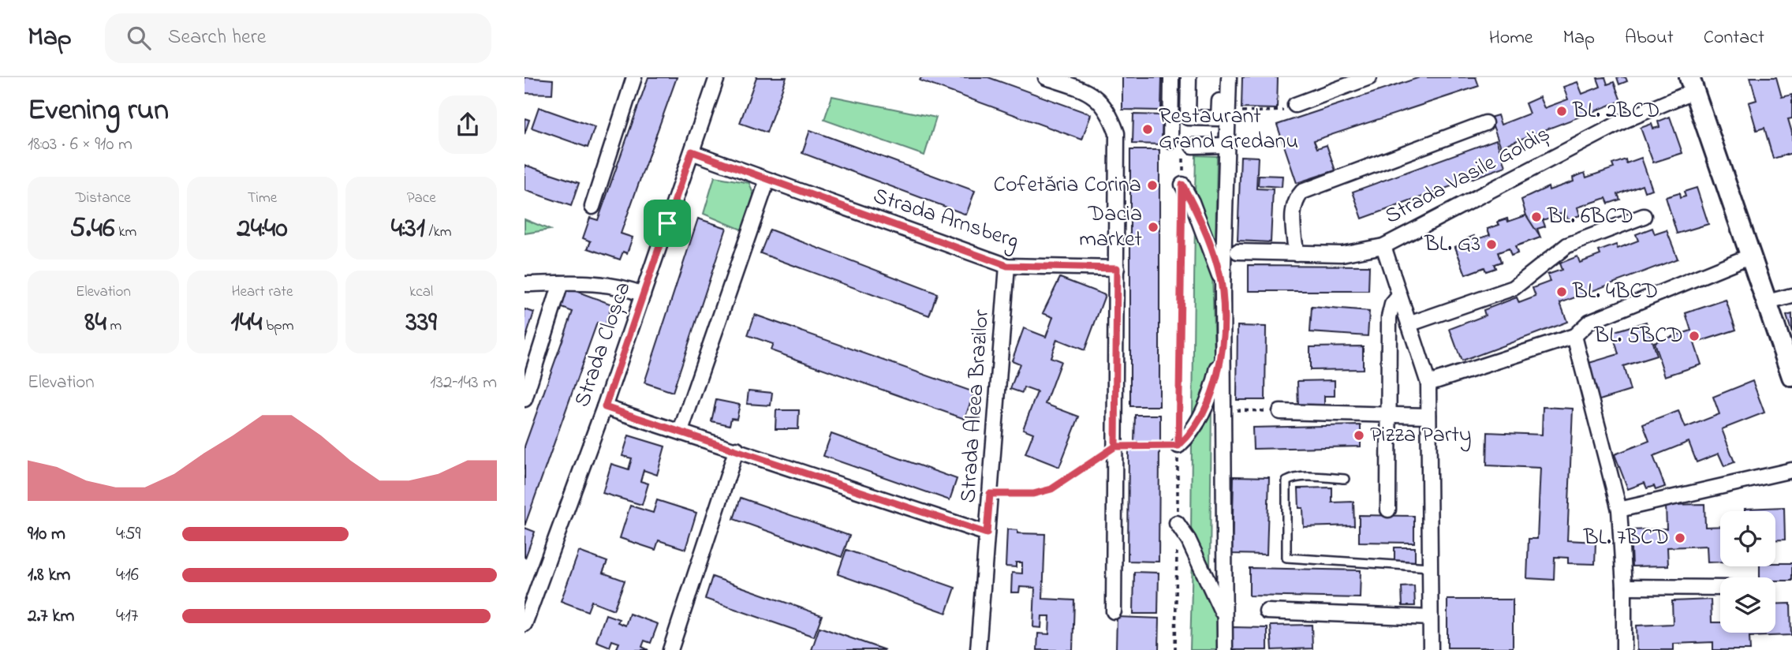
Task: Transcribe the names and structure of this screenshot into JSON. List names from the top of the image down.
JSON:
{
  "streets": {
    "street": [
      "Strada Vasile Goldiș",
      "Strada Arnsberg",
      "Strada Cloșca",
      "Strada Aleea Brazilor"
    ]
  },
  "crossings": [
    ["Strada Arnsberg", "Strada Cloșca"],
    ["Strada Arnsberg", "Strada Aleea Brazilor"]
  ],
  "places": [
    "BL. 2BCD",
    "Restaurant Grand Gredanu",
    "Cofetăria Corina",
    "BL. 6BCD",
    "Dacia market",
    "BL. G3",
    "BL. 4BCD",
    "BL. 5BCD",
    "Pizza Party",
    "BL. 7BCD"
  ],
  "page": {
    "header": "Map",
    "search": "Search here",
    "nav": [
      "Home",
      "Map",
      "About",
      "Contact"
    ],
    "heading": ["Evening run", "18:03 · 6 × 910 m"],
    "stats": [
      ["Distance", "5.46 km"],
      ["Time", "24:40"],
      ["Pace", "4:31 /km"],
      ["Elevation", "84 m"],
      ["Heart rate", "144 bpm"],
      ["kcal", "339"]
    ],
    "chart": ["Elevation", "132–143 m"],
    "list": [
      {
        "name": "910 m",
        "note": "4:59"
      },
      {
        "name": "1.8 km",
        "note": "4:16"
      },
      {
        "name": "2.7 km",
        "note": "4:17"
      }
    ]
  }
}
